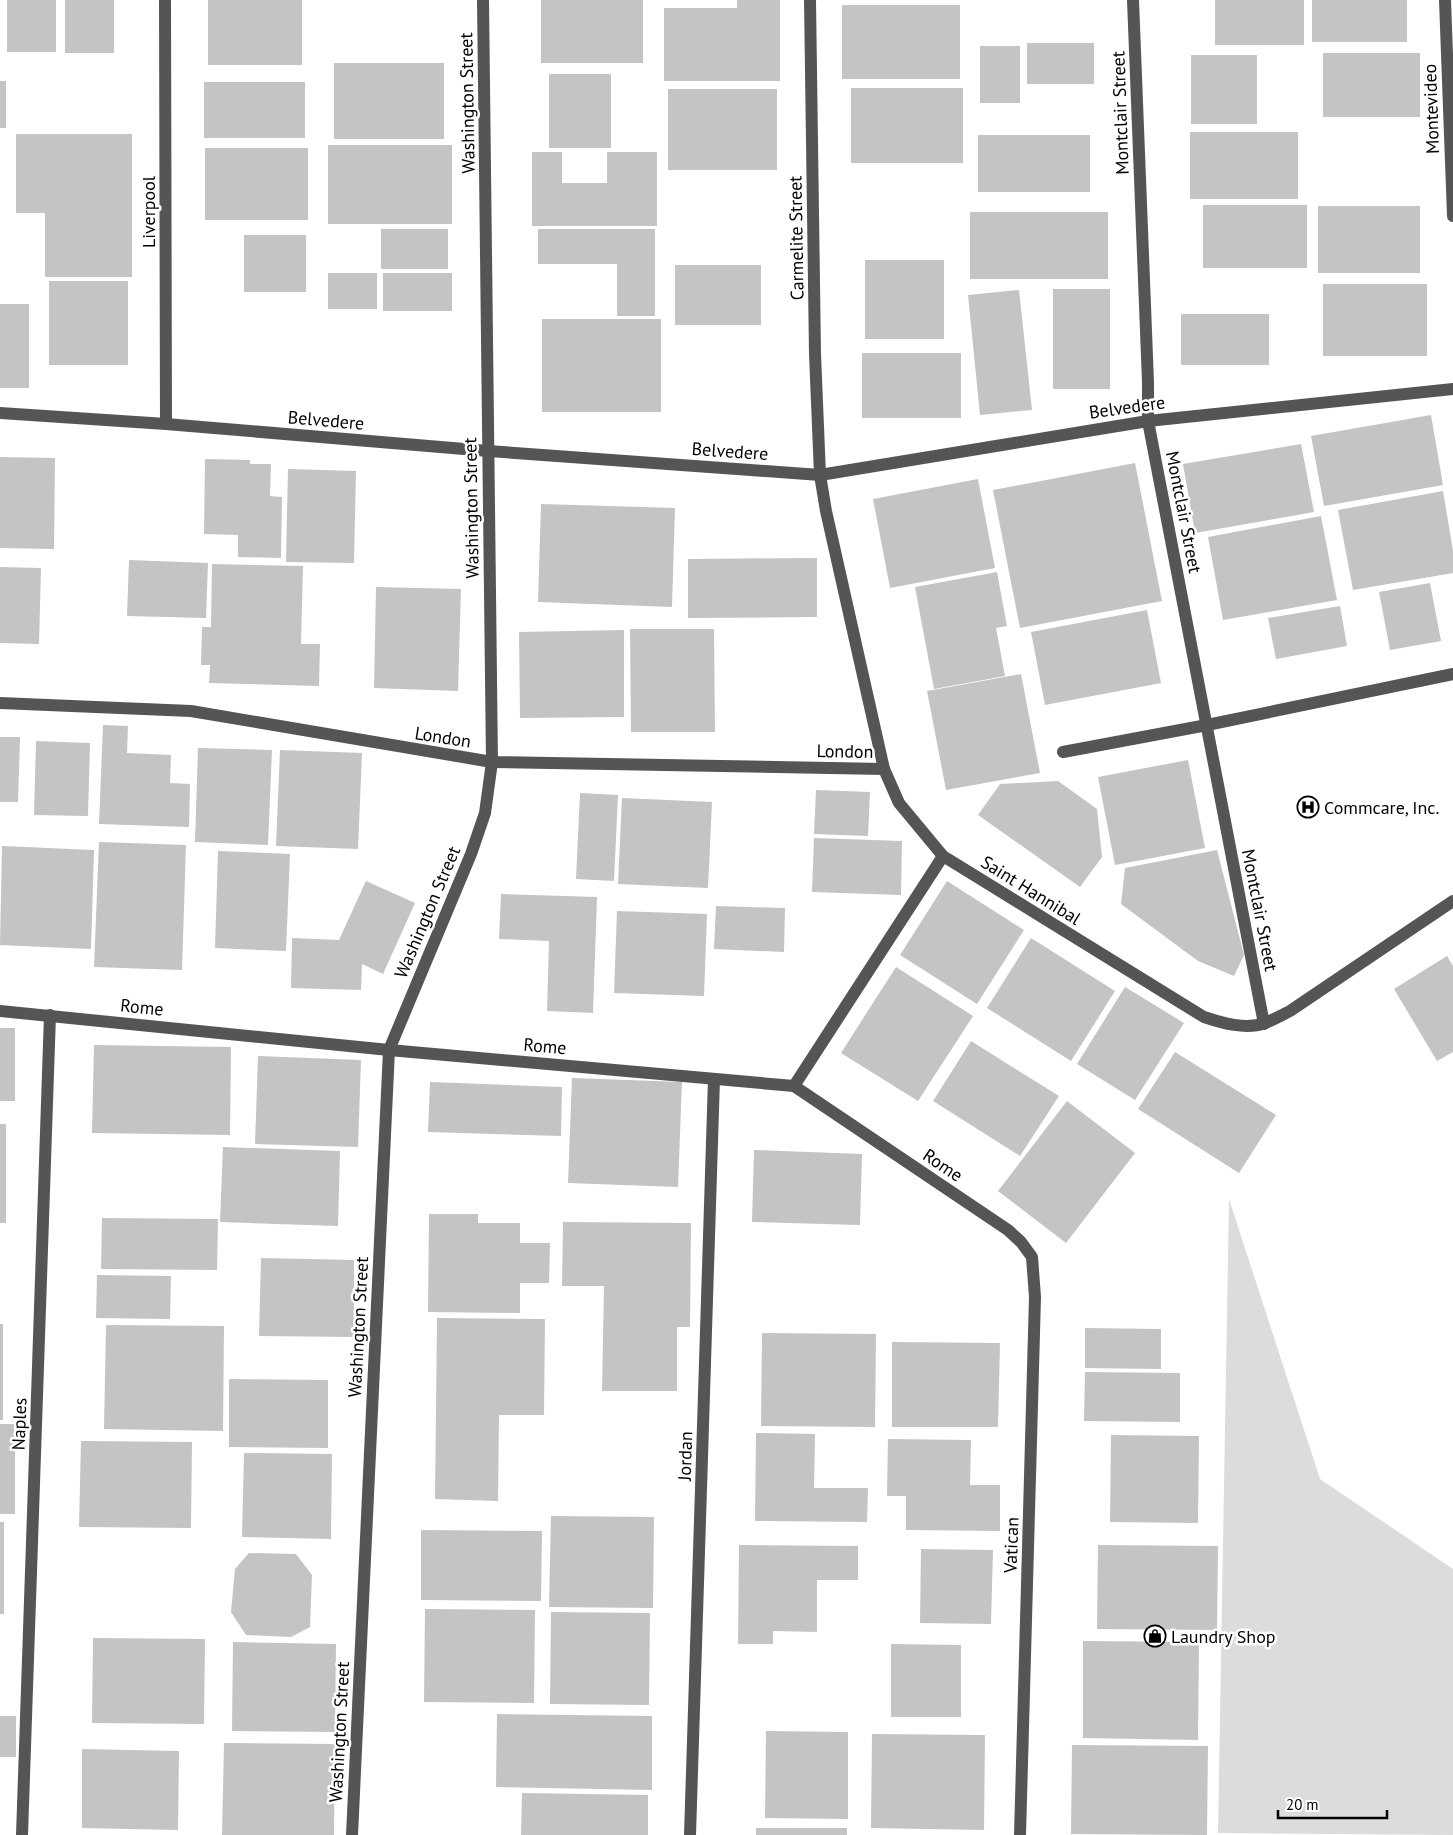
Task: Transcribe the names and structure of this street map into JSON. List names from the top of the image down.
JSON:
{
  "streets": {
    "street": [
      "Washington Street",
      "Montevideo",
      "Montclair Street",
      "Liverpool",
      "Carmelite Street",
      "Belvedere",
      "London",
      "Saint Hannibal",
      "Rome",
      "Naples",
      "Jordan",
      "Vatican"
    ]
  },
  "crossings": [
    ["Washington Street", "Belvedere"],
    ["Washington Street", "London"],
    ["Washington Street", "Rome"],
    ["Montclair Street", "Belvedere"],
    ["Montclair Street", "Saint Hannibal"],
    ["Liverpool", "Belvedere"],
    ["Carmelite Street", "Belvedere"],
    ["Carmelite Street", "Saint Hannibal"],
    ["Belvedere", "Saint Hannibal"],
    ["London", "Saint Hannibal"],
    ["Rome", "Naples"],
    ["Rome", "Jordan"],
    ["Rome", "Vatican"]
  ],
  "places": {
    "hospital": ["Commcare, Inc."],
    "shop": ["Laundry Shop"]
  },
  "scale_bar": "20 m"
}
